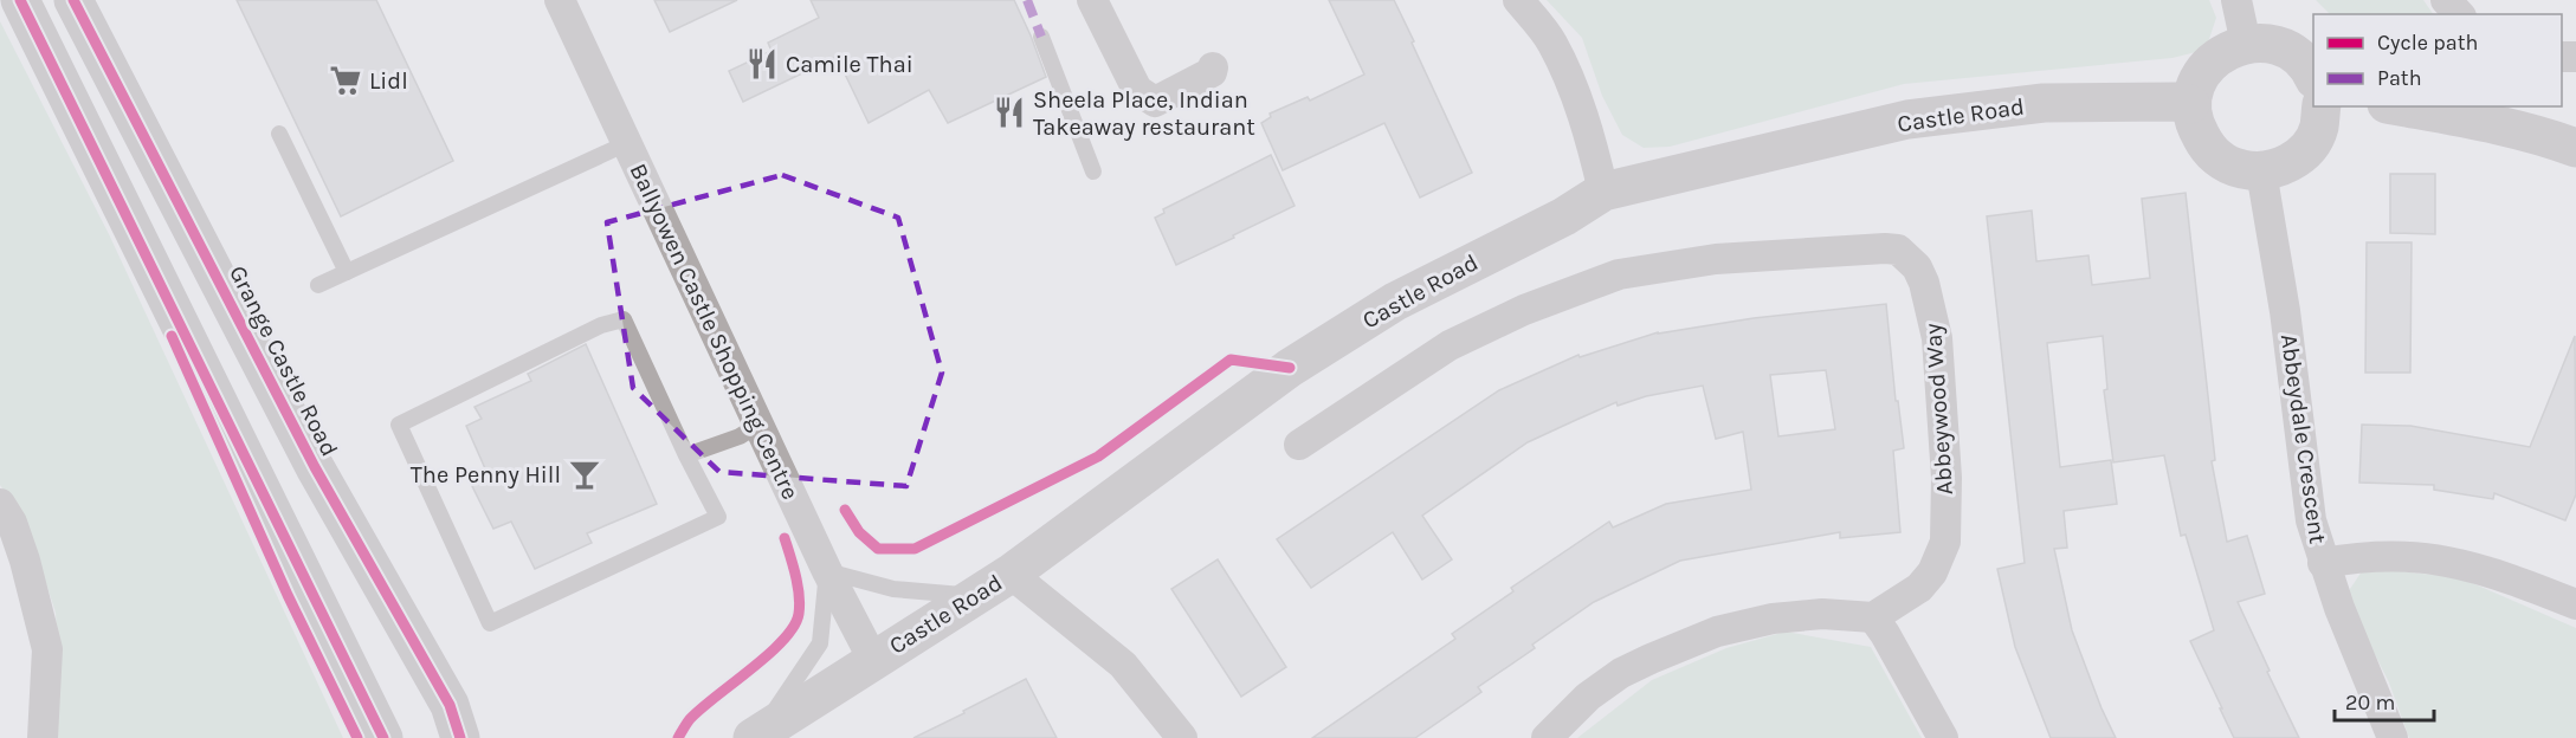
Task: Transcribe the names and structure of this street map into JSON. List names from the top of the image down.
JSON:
{
  "streets": {
    "street": [
      "Castle Road",
      "Ballyowen Castle Shopping Centre",
      "Grange Castle Road",
      "Abbeywood Way",
      "Abbeydale Crescent"
    ]
  },
  "crossings": [
    ["Castle Road", "Ballyowen Castle Shopping Centre"]
  ],
  "places": {
    "restaurant": ["Camile Thai", "Sheela Place, Indian Takeaway restaurant"],
    "supermarket": ["Lidl"],
    "bar": ["The Penny Hill"]
  },
  "legend": ["Cycle path", "Path"],
  "scale_bar": "20 m"
}
